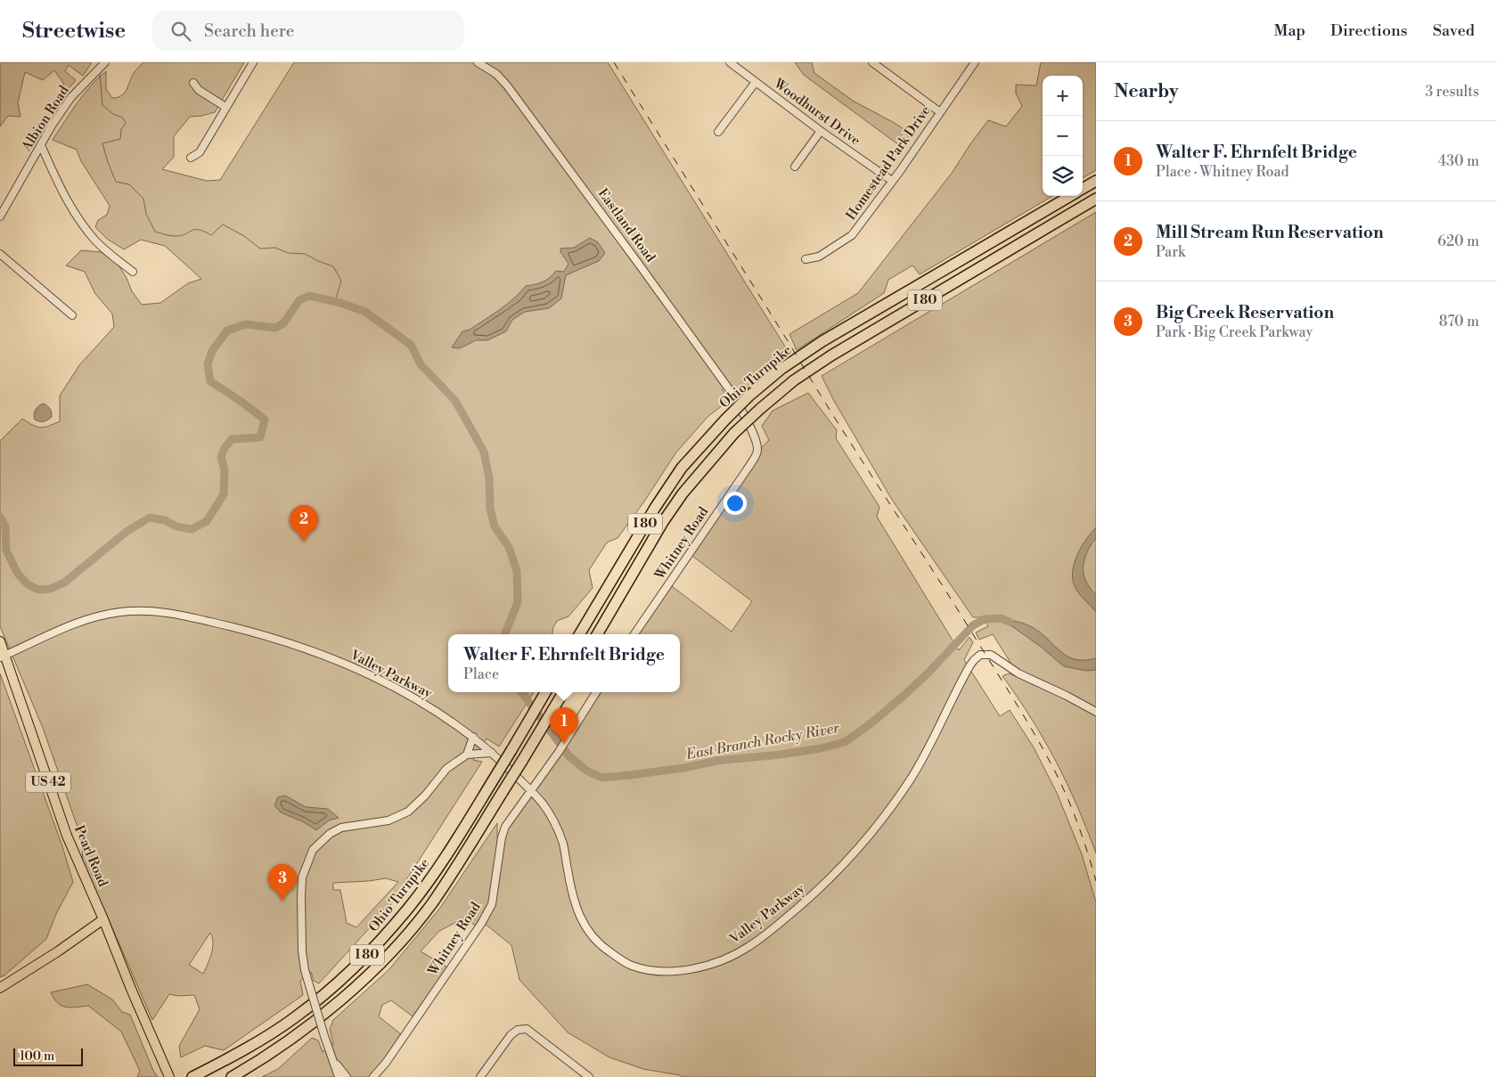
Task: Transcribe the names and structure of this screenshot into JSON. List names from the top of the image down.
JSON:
{
  "streets": {
    "highway": ["I 80", "Ohio Turnpike"],
    "main road": ["US 42", "Pearl Road"],
    "street": [
      "Woodhurst Drive",
      "Albion Road",
      "Homestead Park Drive",
      "Eastland Road",
      "Whitney Road",
      "Valley Parkway"
    ]
  },
  "crossings": [
    ["Woodhurst Drive", "Homestead Park Drive"],
    ["Eastland Road", "Whitney Road"],
    ["Whitney Road", "Valley Parkway"],
    ["Valley Parkway", "Pearl Road"]
  ],
  "water": ["East Branch Rocky River"],
  "scale_bar": "100 m",
  "page": {
    "header": "Streetwise",
    "search": "Search here",
    "nav": ["Map", "Directions", "Saved"],
    "heading": ["Nearby", "3 results"],
    "map_buttons": ["+", "−"],
    "list": [
      {
        "mark": "1",
        "name": "Walter F. Ehrnfelt Bridge",
        "note": "Place · Whitney Road",
        "value": "430 m"
      },
      {
        "mark": "2",
        "name": "Mill Stream Run Reservation",
        "note": "Park",
        "value": "620 m"
      },
      {
        "mark": "3",
        "name": "Big Creek Reservation",
        "note": "Park · Big Creek Parkway",
        "value": "870 m"
      }
    ],
    "pins": ["2", "1", "3"],
    "popup": ["Walter F. Ehrnfelt Bridge", "Place"],
    "scale": "100 m"
  }
}
